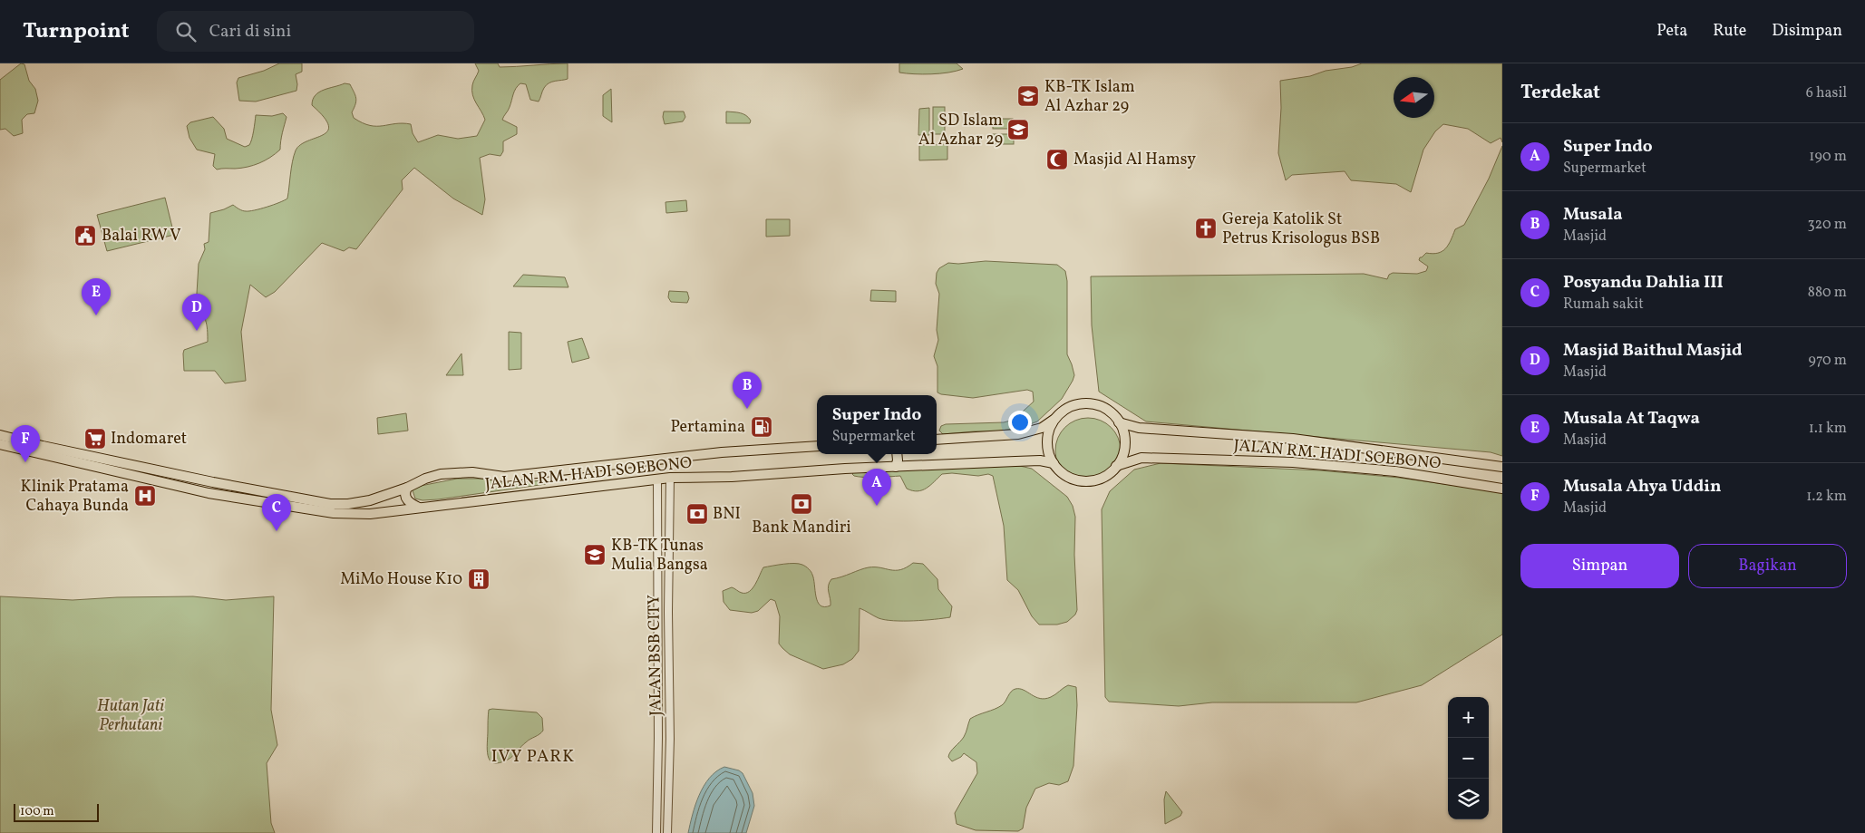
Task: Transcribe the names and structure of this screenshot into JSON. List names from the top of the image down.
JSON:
{
  "streets": {
    "main road": ["JALAN RM. HADI SOEBONO"],
    "street": ["JALAN BSB CITY"]
  },
  "crossings": [
    ["JALAN RM. HADI SOEBONO", "JALAN BSB CITY"]
  ],
  "districts": ["IVY PARK"],
  "parks": ["Hutan Jati Perhutani"],
  "places": {
    "school or university": ["KB-TK Islam Al Azhar 29", "SD Islam Al Azhar 29", "KB-TK Tunas Mulia Bangsa"],
    "mosque": ["Masjid Al Hamsy"],
    "church": ["Gereja Katolik St Petrus Krisologus BSB"],
    "public building": ["Balai RW V"],
    "fuel station": ["Pertamina"],
    "supermarket": ["Indomaret"],
    "hospital": ["Klinik Pratama Cahaya Bunda"],
    "bank": ["Bank Mandiri", "BNI"],
    "building": ["MiMo House K10"]
  },
  "scale_bar": "100 m",
  "north": "left",
  "page": {
    "header": "Turnpoint",
    "search": "Cari di sini",
    "nav": ["Peta", "Rute", "Disimpan"],
    "heading": ["Terdekat", "6 hasil"],
    "list": [
      {
        "mark": "A",
        "name": "Super Indo",
        "note": "Supermarket",
        "value": "190 m"
      },
      {
        "mark": "B",
        "name": "Musala",
        "note": "Masjid",
        "value": "320 m"
      },
      {
        "mark": "C",
        "name": "Posyandu Dahlia III",
        "note": "Rumah sakit",
        "value": "880 m"
      },
      {
        "mark": "D",
        "name": "Masjid Baithul Masjid",
        "note": "Masjid",
        "value": "970 m"
      },
      {
        "mark": "E",
        "name": "Musala At Taqwa",
        "note": "Masjid",
        "value": "1.1 km"
      },
      {
        "mark": "F",
        "name": "Musala Ahya Uddin",
        "note": "Masjid",
        "value": "1.2 km"
      }
    ],
    "pins": [
      "E",
      "D",
      "B",
      "F",
      "A",
      "C"
    ],
    "popup": ["Super Indo", "Supermarket"],
    "buttons": ["Simpan", "Bagikan"],
    "map_buttons": ["+", "−"],
    "scale": "100 m"
  }
}
